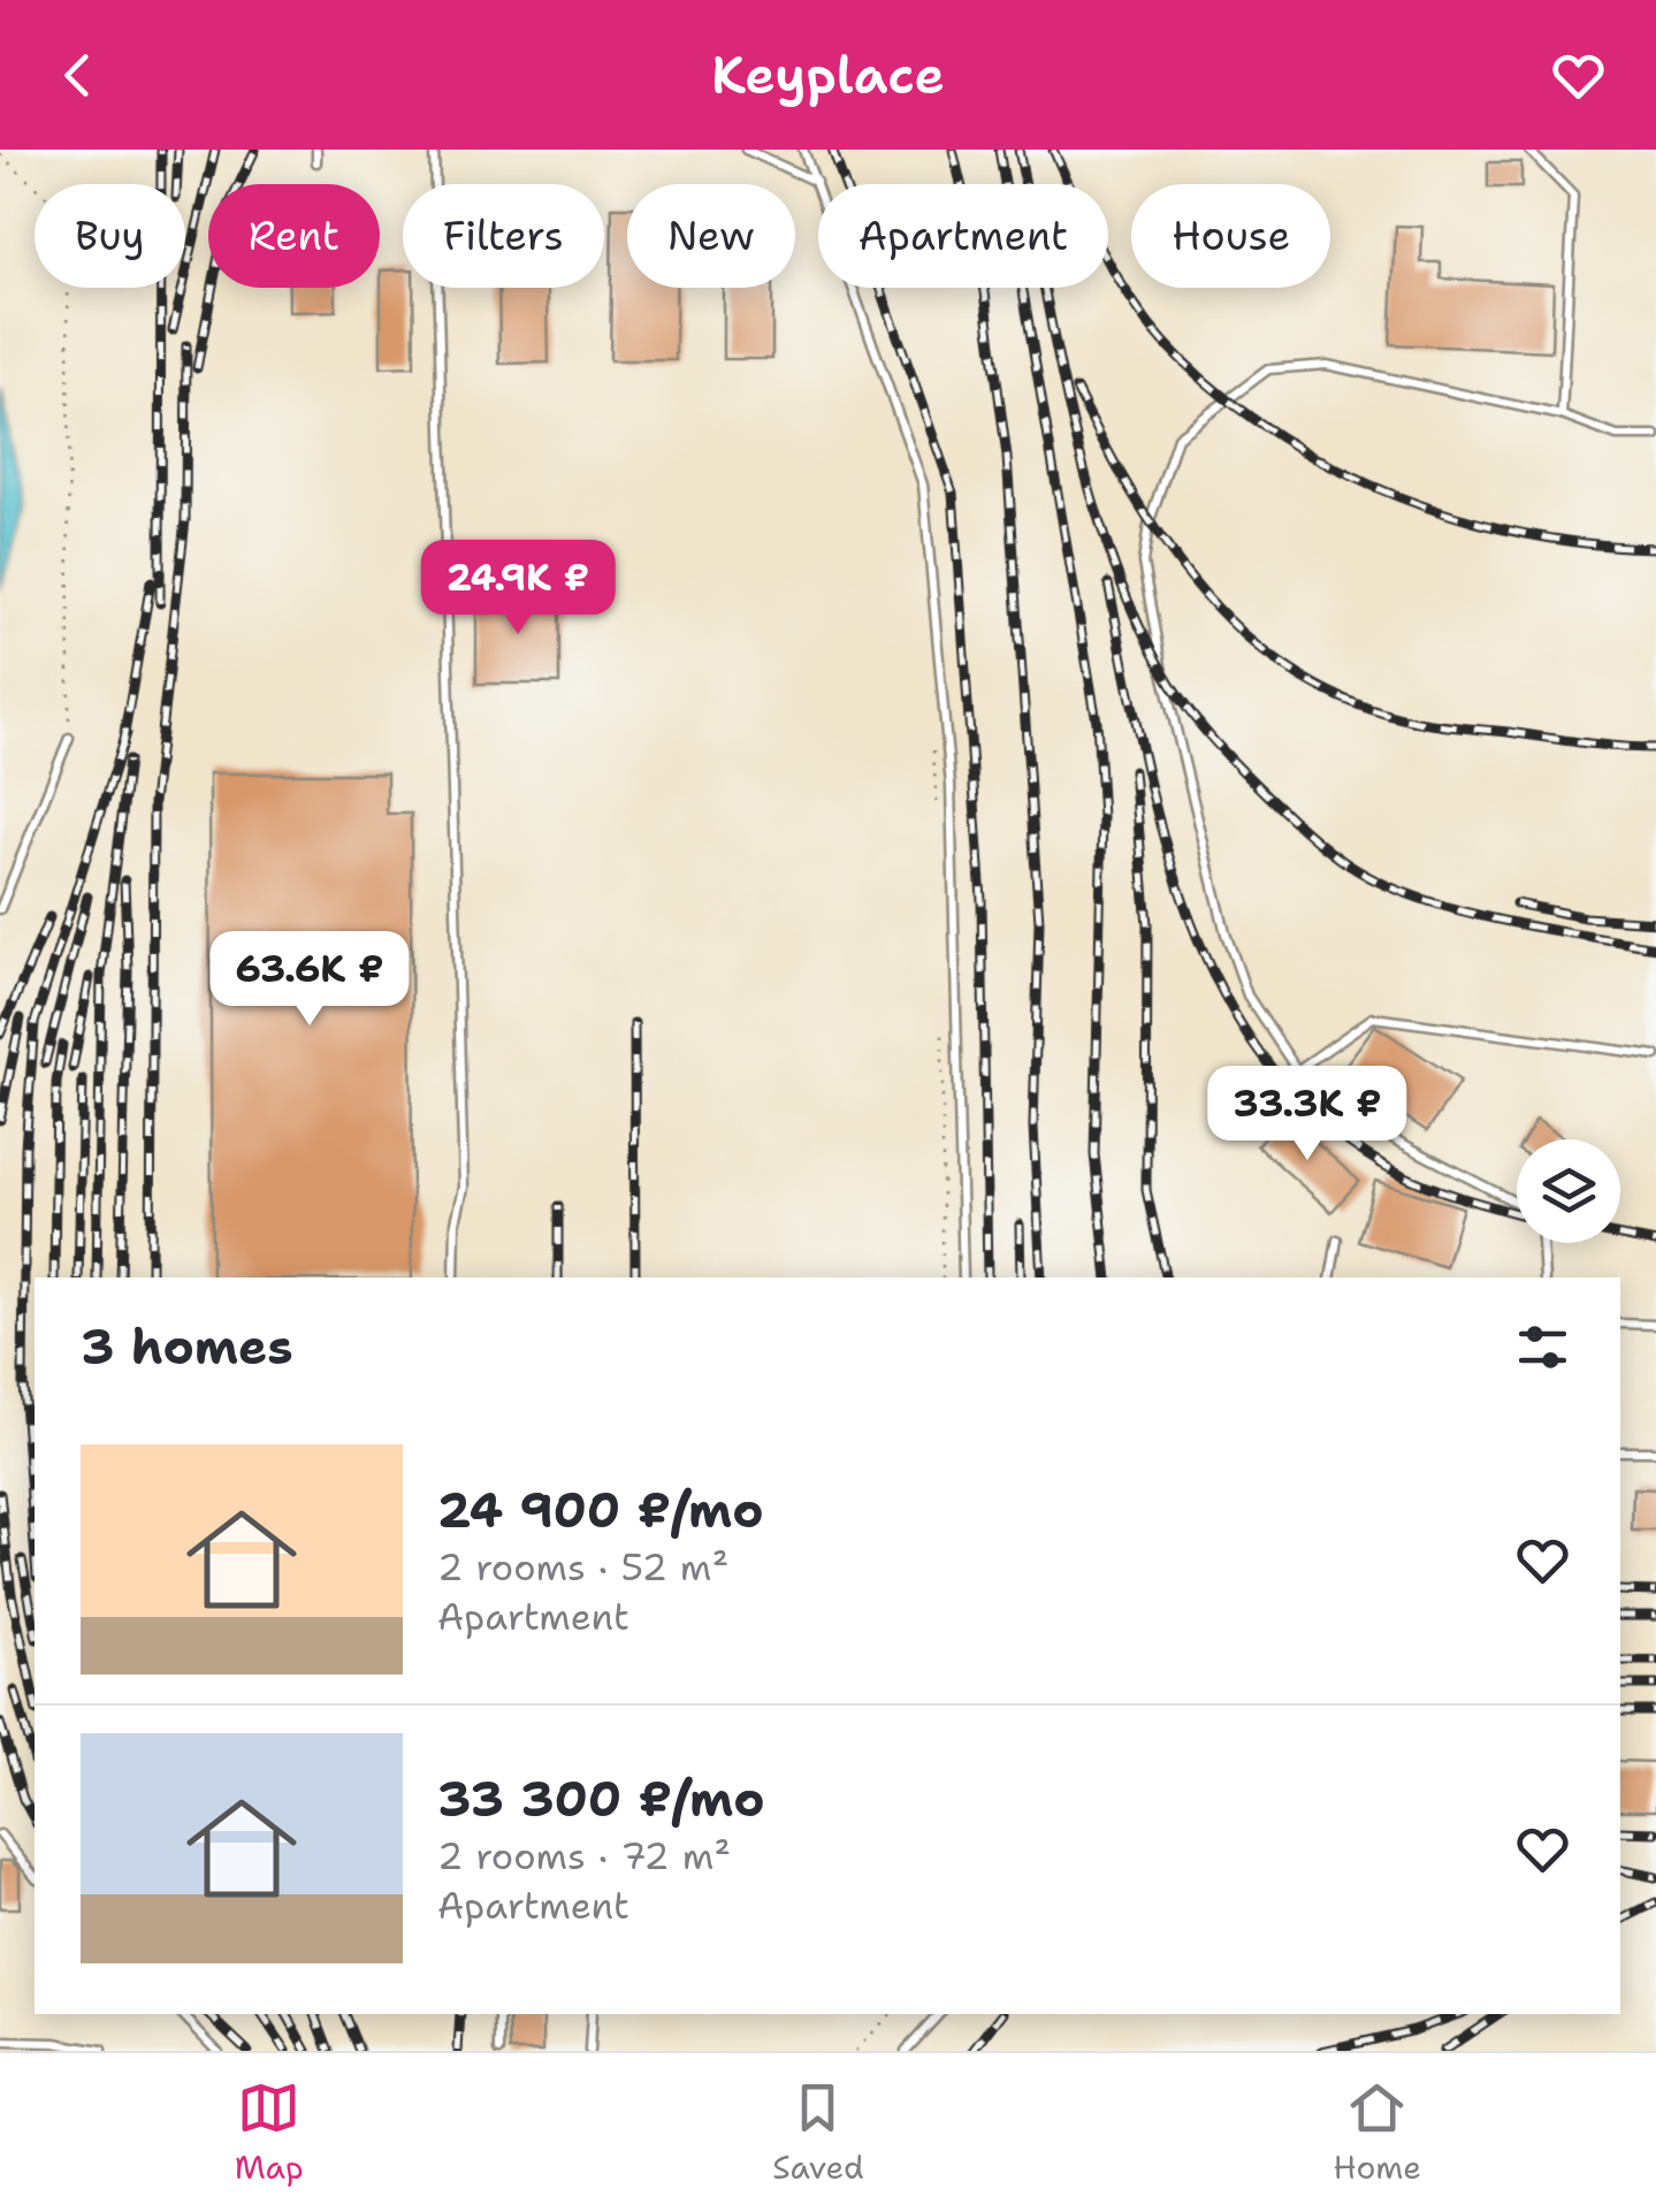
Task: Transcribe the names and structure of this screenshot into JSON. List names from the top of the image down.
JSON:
{
  "page": {
    "header": "Keyplace",
    "chip": [
      "Buy",
      "Rent",
      "Filters",
      "New",
      "Apartment",
      "House"
    ],
    "price": ["24.9K ₽", "63.6K ₽", "33.3K ₽"],
    "heading": "3 homes",
    "list": [
      {
        "name": "24 900 ₽/mo",
        "note": "2 rooms · 52 m² · Apartment"
      },
      {
        "name": "33 300 ₽/mo",
        "note": "2 rooms · 72 m² · Apartment"
      }
    ],
    "tabs": ["Map", "Saved", "Home"]
  }
}
